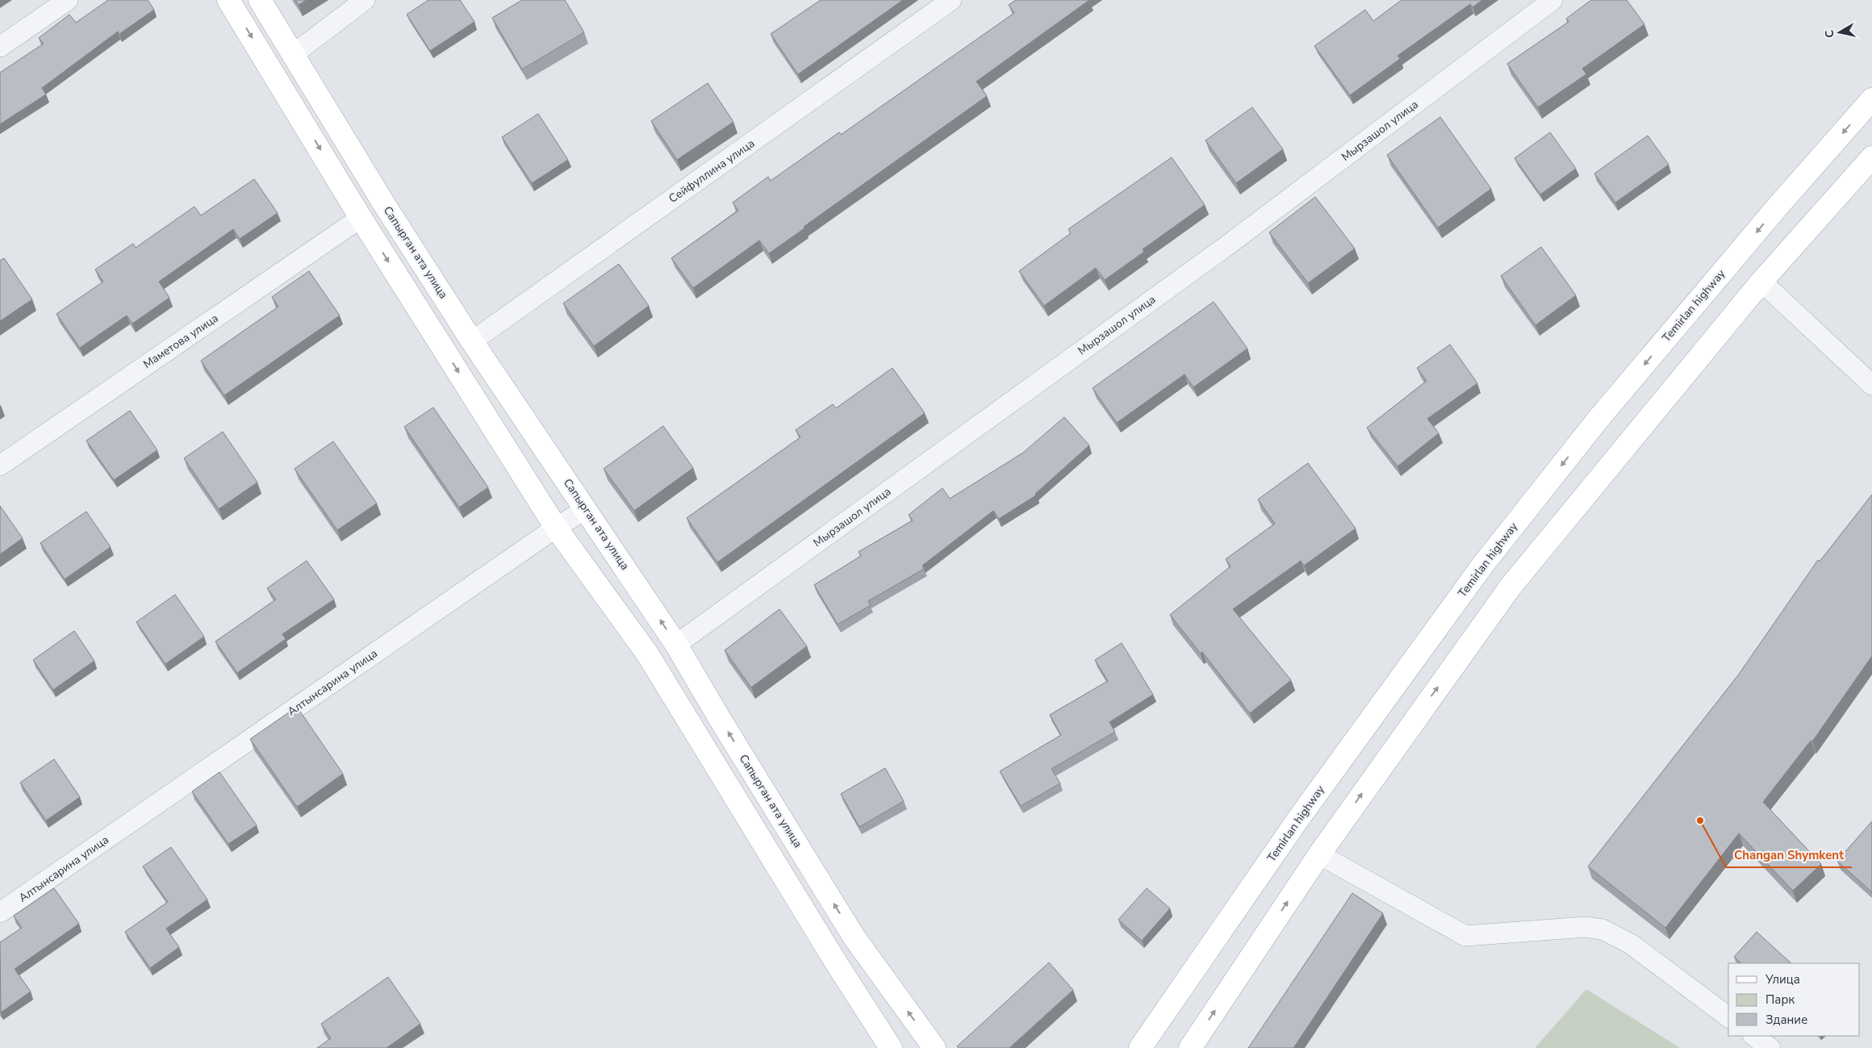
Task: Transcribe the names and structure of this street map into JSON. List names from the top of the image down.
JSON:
{
  "streets": {
    "main road": ["Сапырган ата улица", "Temirlan highway"],
    "street": [
      "Мырзашол улица",
      "Сейфуллина улица",
      "Маметова улица",
      "Алтынсарина улица"
    ]
  },
  "crossings": [
    ["Мырзашол улица", "Сапырган ата улица"],
    ["Сейфуллина улица", "Сапырган ата улица"],
    ["Сапырган ата улица", "Алтынсарина улица"]
  ],
  "places": ["Changan Shymkent"],
  "legend": ["Улица", "Парк", "Здание"],
  "north": "left"
}
